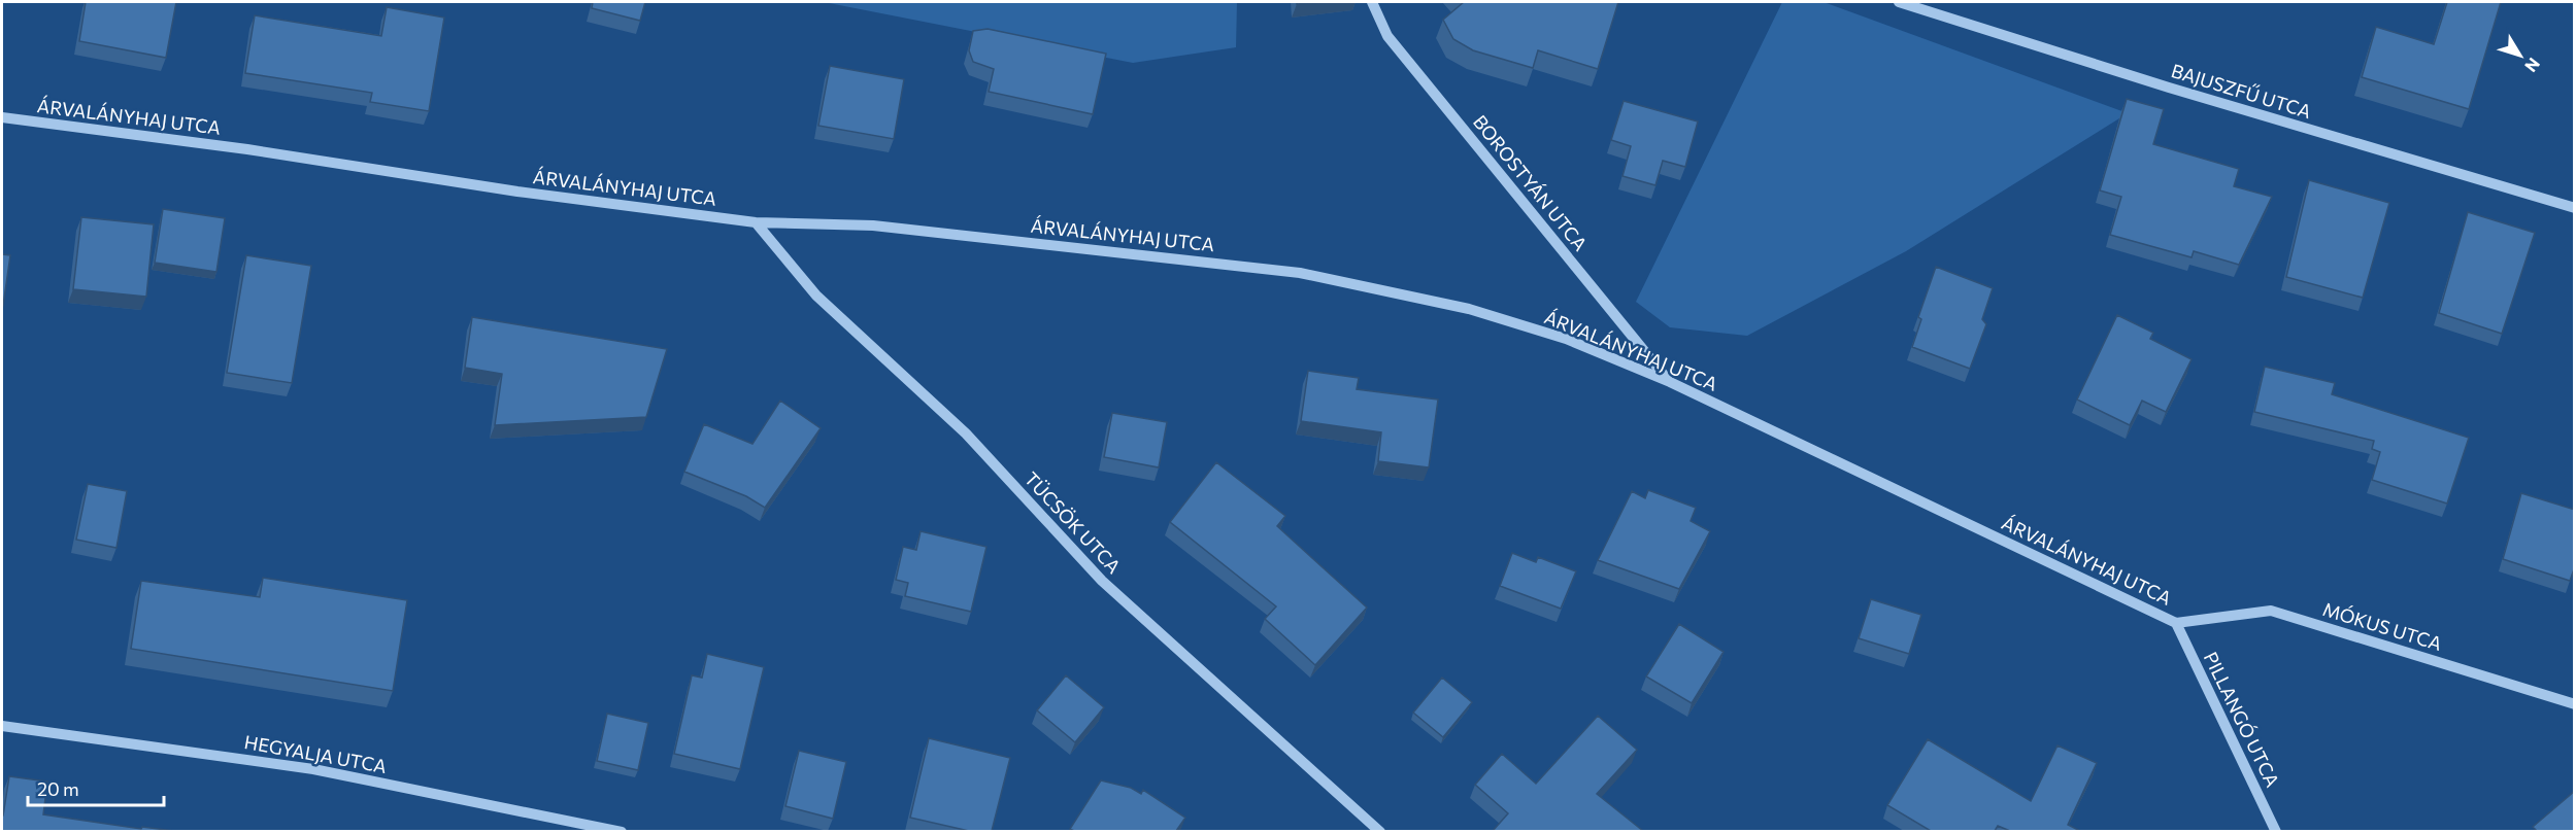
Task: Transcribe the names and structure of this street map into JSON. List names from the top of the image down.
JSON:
{
  "streets": {
    "street": [
      "BAJUSZFŰ UTCA",
      "ÁRVALÁNYHAJ UTCA",
      "BOROSTYÁN UTCA",
      "TÜCSÖK UTCA",
      "MÓKUS UTCA",
      "PILLANGÓ UTCA",
      "HEGYALJA UTCA"
    ]
  },
  "crossings": [
    ["ÁRVALÁNYHAJ UTCA", "BOROSTYÁN UTCA"],
    ["ÁRVALÁNYHAJ UTCA", "TÜCSÖK UTCA"],
    ["ÁRVALÁNYHAJ UTCA", "MÓKUS UTCA"],
    ["ÁRVALÁNYHAJ UTCA", "PILLANGÓ UTCA"],
    ["MÓKUS UTCA", "PILLANGÓ UTCA"]
  ],
  "scale_bar": "20 m",
  "north": "bottom right"
}
